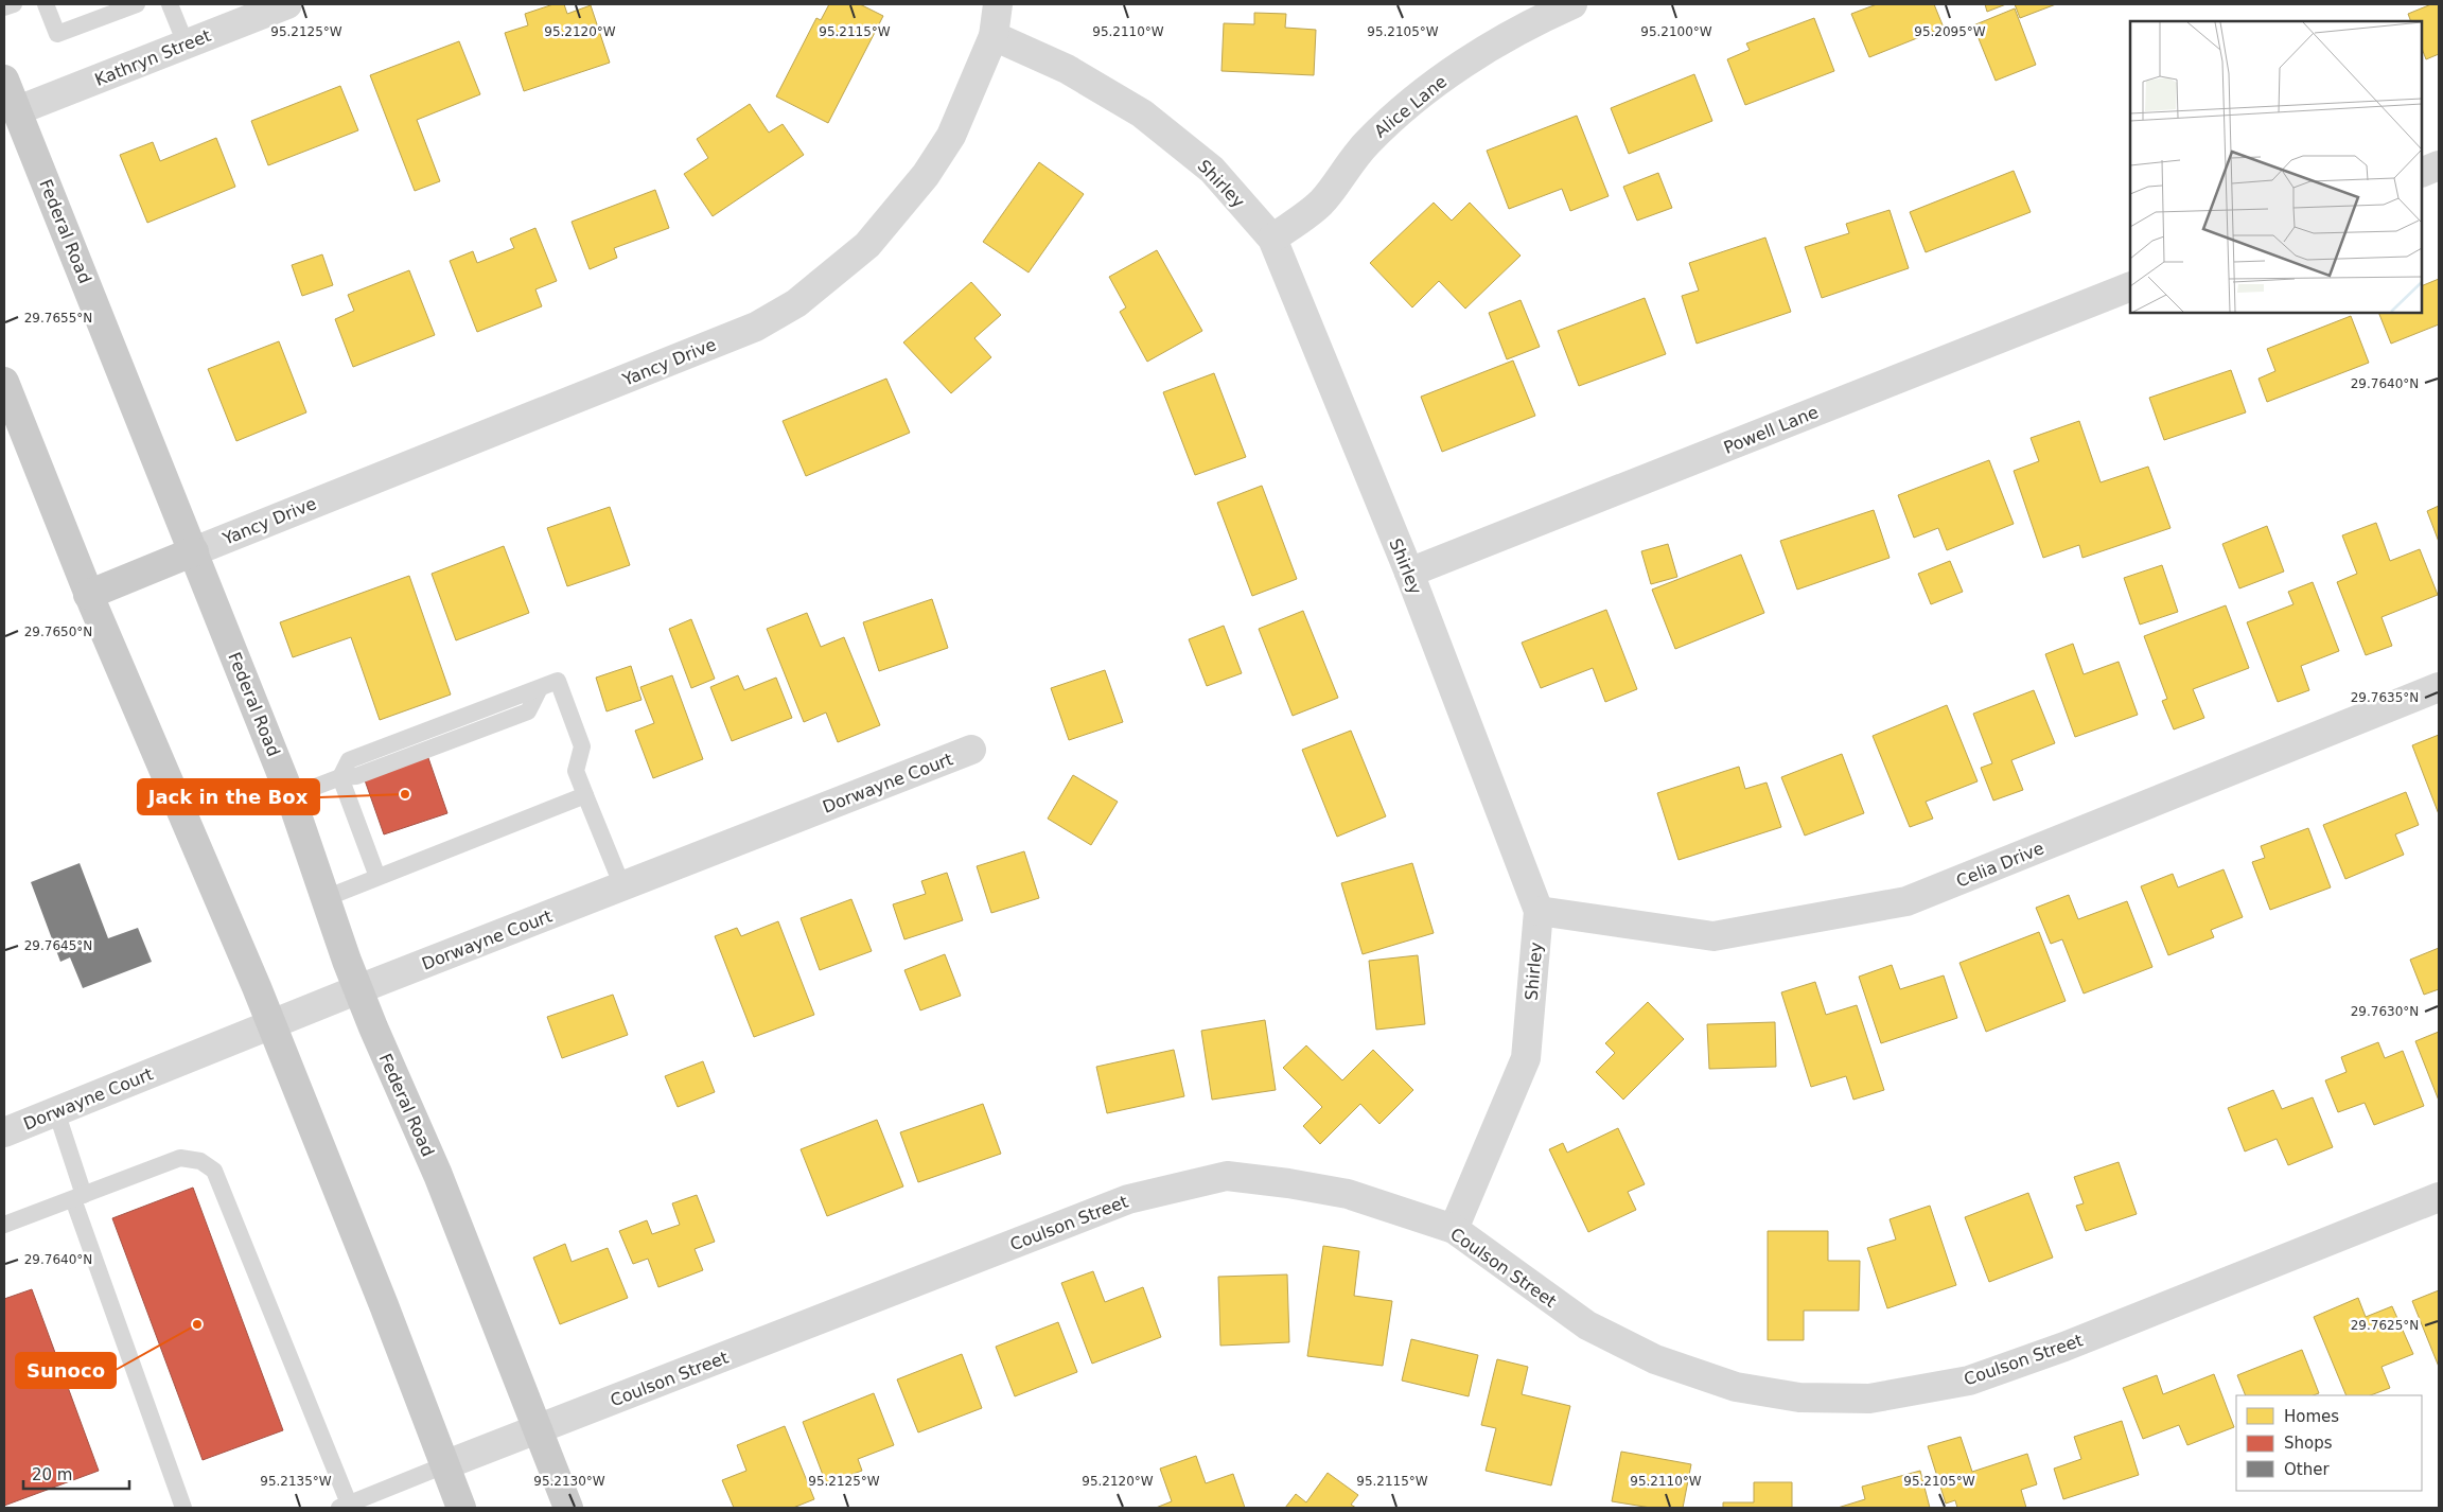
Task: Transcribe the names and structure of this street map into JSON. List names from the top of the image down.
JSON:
{
  "streets": {
    "main road": ["Federal Road"],
    "street": [
      "Kathryn Street",
      "Alice Lane",
      "Shirley",
      "Yancy Drive",
      "Powell Lane",
      "Dorwayne Court",
      "Celia Drive",
      "Coulson Street"
    ]
  },
  "crossings": [
    ["Kathryn Street", "Federal Road"],
    ["Alice Lane", "Shirley"],
    ["Shirley", "Yancy Drive"],
    ["Shirley", "Powell Lane"],
    ["Shirley", "Celia Drive"],
    ["Shirley", "Coulson Street"],
    ["Federal Road", "Yancy Drive"],
    ["Federal Road", "Dorwayne Court"],
    ["Federal Road", "Coulson Street"]
  ],
  "places": ["Jack in the Box", "Sunoco"],
  "legend": ["Homes", "Shops", "Other"],
  "scale_bar": "20 m",
  "coordinates": [
    "95.2125°W",
    "95.2120°W",
    "95.2115°W",
    "95.2110°W",
    "95.2105°W",
    "95.2100°W",
    "95.2095°W",
    "29.7655°N",
    "29.7640°N",
    "29.7650°N",
    "29.7635°N",
    "29.7645°N",
    "29.7630°N",
    "29.7625°N",
    "95.2135°W",
    "95.2130°W"
  ]
}
